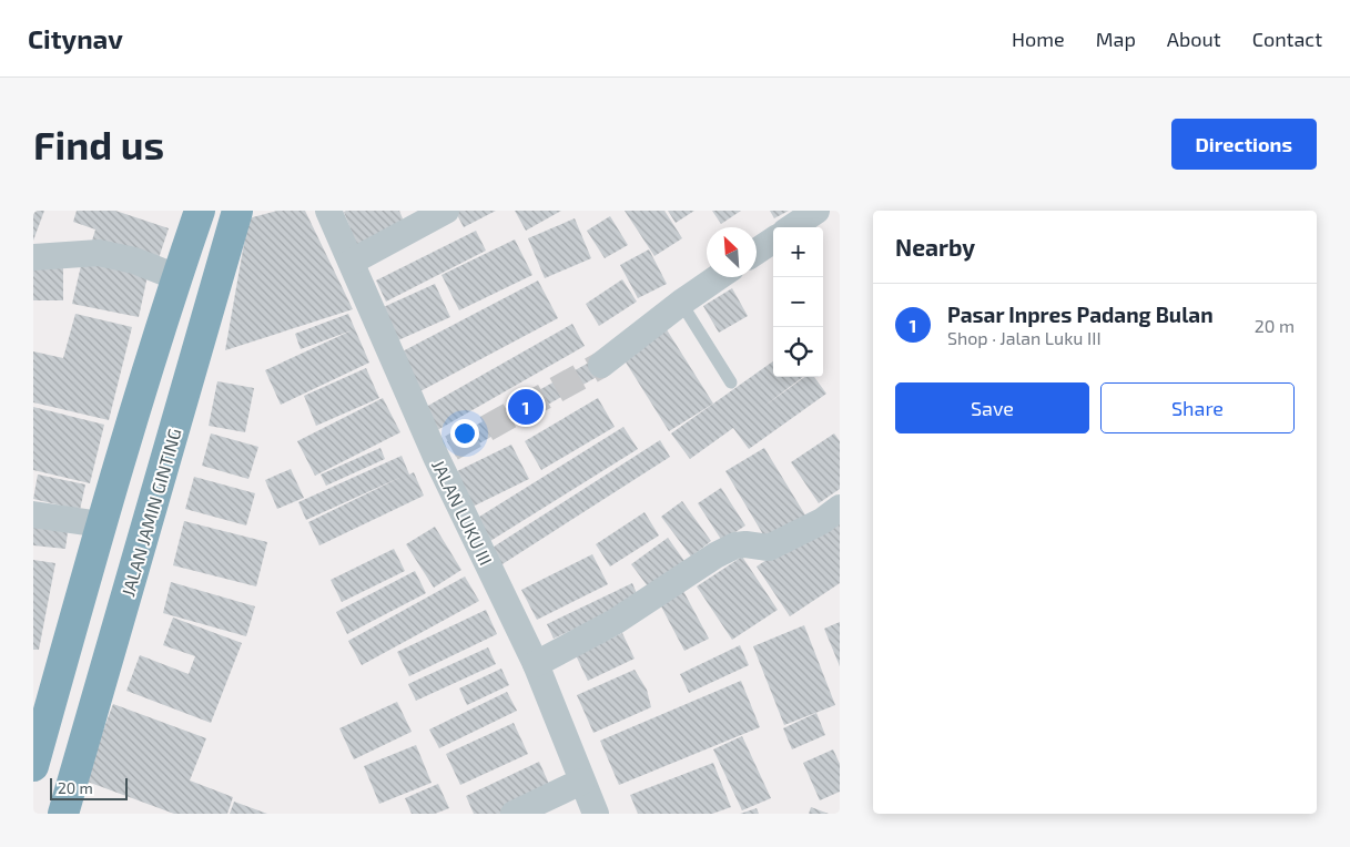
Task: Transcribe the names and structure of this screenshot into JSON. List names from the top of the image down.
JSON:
{
  "streets": {
    "highway": ["JALAN JAMIN GINTING"],
    "street": ["JALAN LUKU III"]
  },
  "scale_bar": "20 m",
  "north": "top left",
  "page": {
    "header": "Citynav",
    "nav": [
      "Home",
      "Map",
      "About",
      "Contact"
    ],
    "buttons": [
      "Directions",
      ["Save", "Share"]
    ],
    "title": "Find us",
    "heading": "Nearby",
    "map_buttons": ["+", "−"],
    "list": [
      {
        "mark": "1",
        "name": "Pasar Inpres Padang Bulan",
        "note": "Shop · Jalan Luku III",
        "value": "20 m"
      }
    ],
    "pins": "1",
    "scale": "20 m"
  }
}
